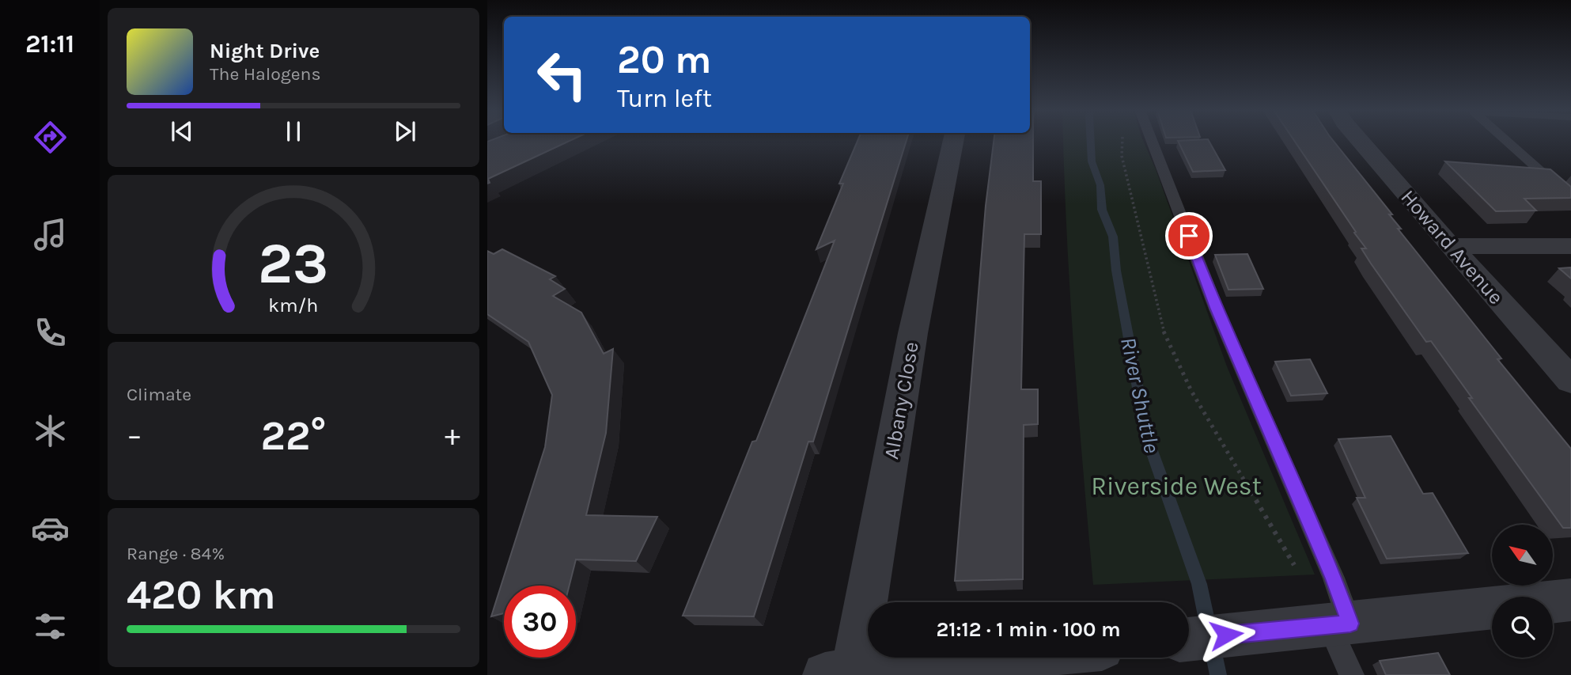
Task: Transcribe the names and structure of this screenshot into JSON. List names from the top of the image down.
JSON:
{
  "streets": {
    "street": ["Howard Avenue", "Albany Close"]
  },
  "water": ["River Shuttle"],
  "parks": ["Riverside West"],
  "north": "top left",
  "page": {
    "tabs": "21:11",
    "turn": ["20 m", "Turn left"],
    "song": ["Night Drive", "The Halogens"],
    "tile": [
      "Climate",
      ["Range · 84%", "420 km"]
    ],
    "heat": ["−", "22°", "+"],
    "limit": "30",
    "trip": "21:12 · 1 min · 100 m",
    "gauge": ["23", "km/h"]
  }
}
